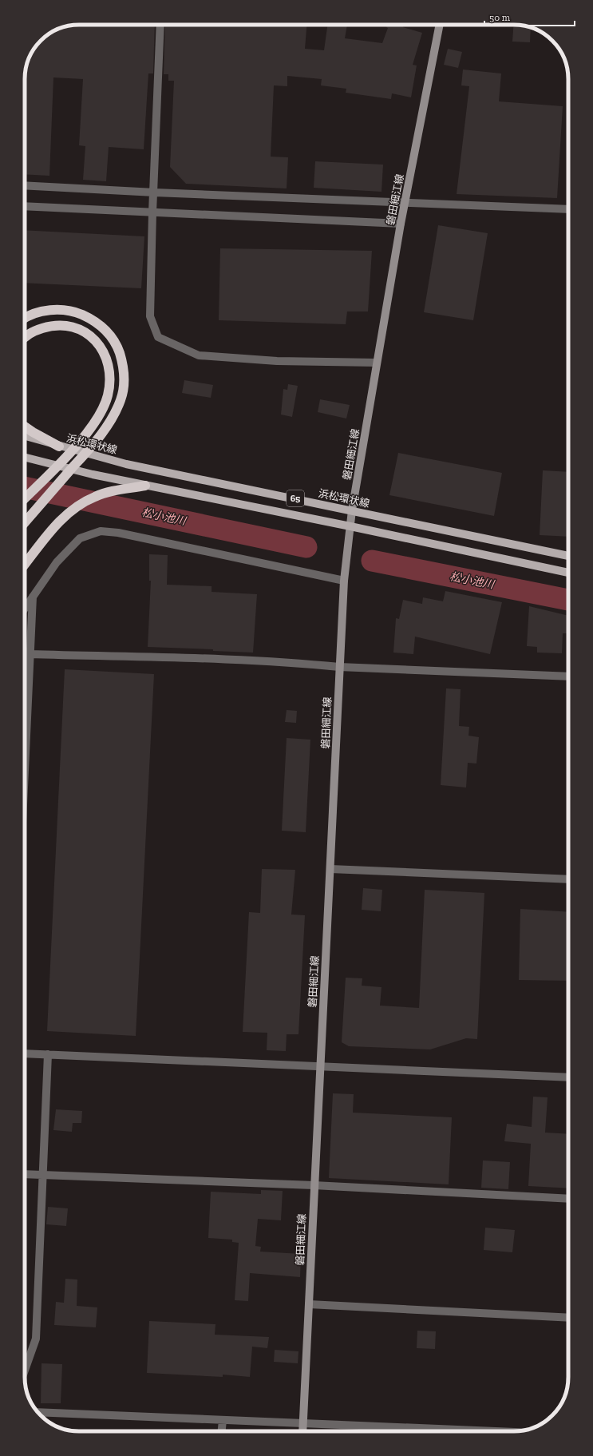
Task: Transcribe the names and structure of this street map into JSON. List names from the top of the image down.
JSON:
{
  "streets": {
    "main road": ["磐田細江線", "浜松環状線", "65"]
  },
  "crossings": [
    ["磐田細江線", "浜松環状線"],
    ["磐田細江線", "65"]
  ],
  "water": ["松小池川"],
  "scale_bar": "50 m"
}
